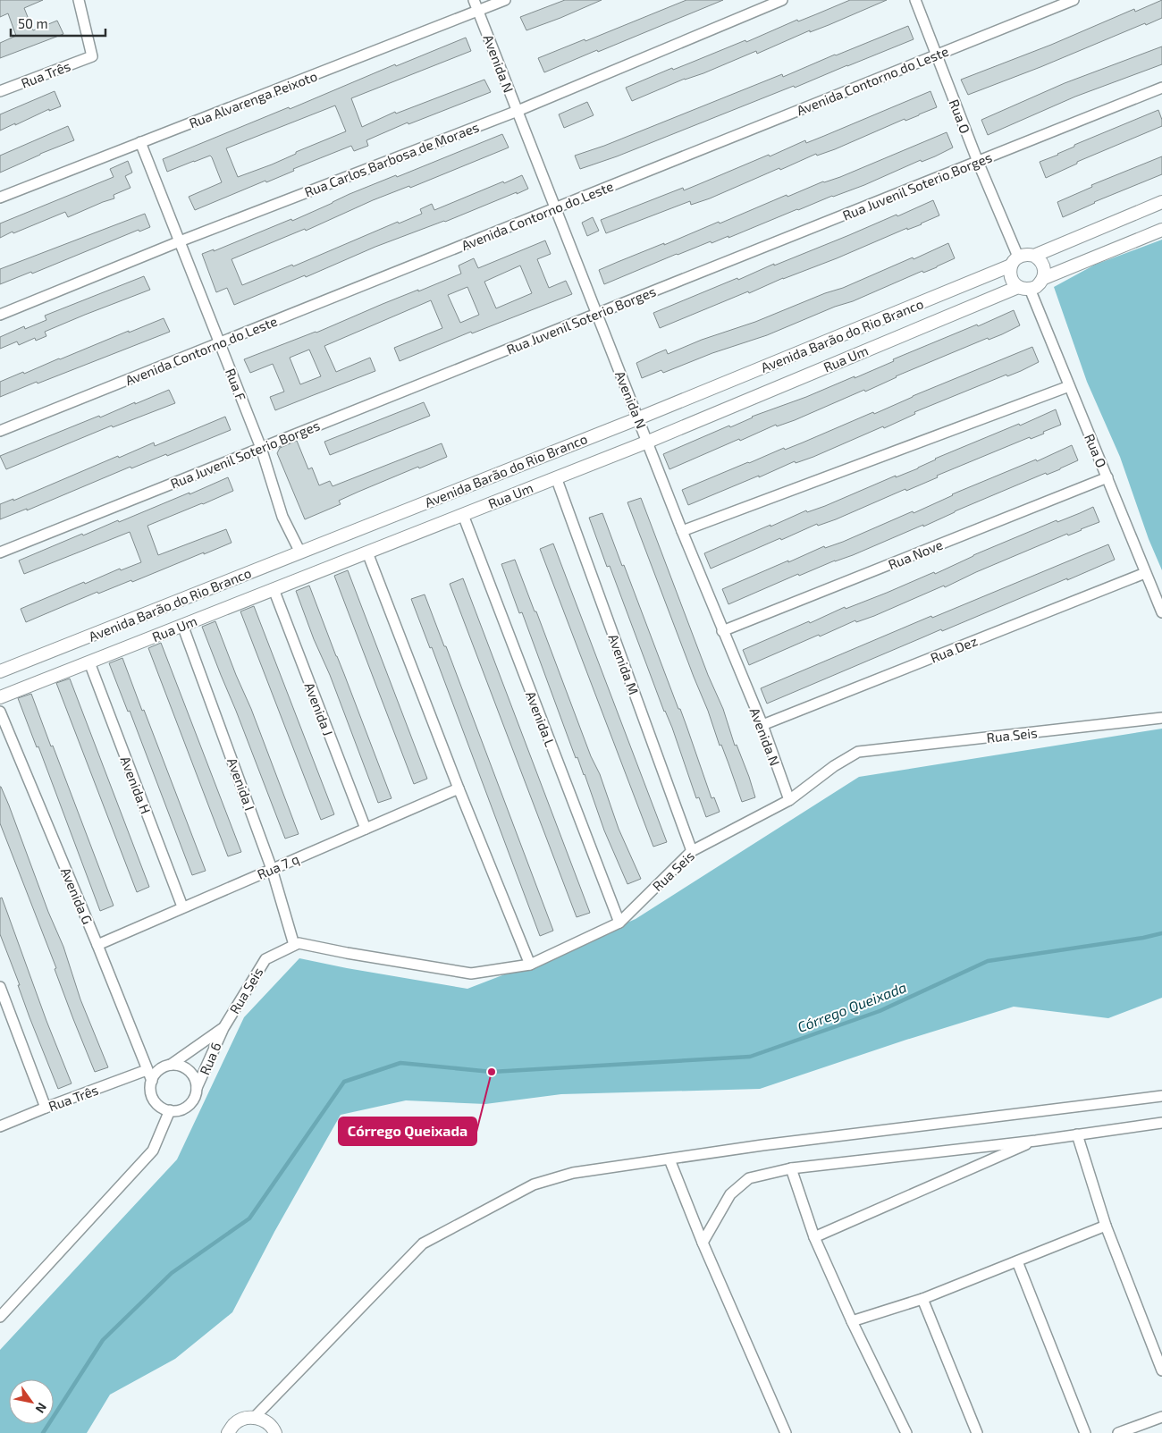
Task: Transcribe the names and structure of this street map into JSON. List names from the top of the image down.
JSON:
{
  "streets": {
    "street": [
      "Avenida N",
      "Rua Três",
      "Avenida Contorno do Leste",
      "Rua Alvarenga Peixoto",
      "Rua O",
      "Rua Carlos Barbosa de Moraes",
      "Rua Juvenil Soterio Borges",
      "Avenida Barão do Rio Branco",
      "Rua Um",
      "Rua F",
      "Rua Nove",
      "Rua Dez",
      "Avenida M",
      "Avenida J",
      "Avenida L",
      "Rua Seis",
      "Avenida I",
      "Avenida H",
      "Rua 7 q",
      "Avenida G",
      "Rua 6"
    ]
  },
  "crossings": [
    ["Avenida N", "Avenida Contorno do Leste"],
    ["Avenida N", "Rua Alvarenga Peixoto"],
    ["Avenida N", "Rua Carlos Barbosa de Moraes"],
    ["Avenida N", "Rua Juvenil Soterio Borges"],
    ["Avenida N", "Avenida Barão do Rio Branco"],
    ["Avenida N", "Rua Um"],
    ["Avenida N", "Rua Nove"],
    ["Avenida N", "Rua Dez"],
    ["Avenida N", "Rua Seis"],
    ["Rua Três", "Avenida G"],
    ["Avenida Contorno do Leste", "Rua O"],
    ["Avenida Contorno do Leste", "Rua F"],
    ["Rua Alvarenga Peixoto", "Rua F"],
    ["Rua O", "Rua Juvenil Soterio Borges"],
    ["Rua O", "Avenida Barão do Rio Branco"],
    ["Rua O", "Rua Um"],
    ["Rua O", "Rua Nove"],
    ["Rua O", "Rua Dez"],
    ["Rua Carlos Barbosa de Moraes", "Rua F"],
    ["Rua Juvenil Soterio Borges", "Rua F"],
    ["Avenida Barão do Rio Branco", "Rua Um"],
    ["Avenida Barão do Rio Branco", "Rua F"],
    ["Rua Um", "Avenida M"],
    ["Rua Um", "Avenida J"],
    ["Rua Um", "Avenida L"],
    ["Rua Um", "Avenida I"],
    ["Rua Um", "Avenida H"],
    ["Avenida M", "Rua Seis"],
    ["Avenida J", "Rua 7 q"],
    ["Avenida L", "Rua Seis"],
    ["Rua Seis", "Avenida I"],
    ["Rua Seis", "Rua 6"],
    ["Avenida I", "Rua 7 q"],
    ["Avenida H", "Rua 7 q"],
    ["Rua 7 q", "Avenida G"],
    ["Avenida G", "Rua 6"]
  ],
  "water": ["Córrego Queixada"],
  "places": ["Córrego Queixada"],
  "scale_bar": "50 m",
  "north": "bottom right"
}
